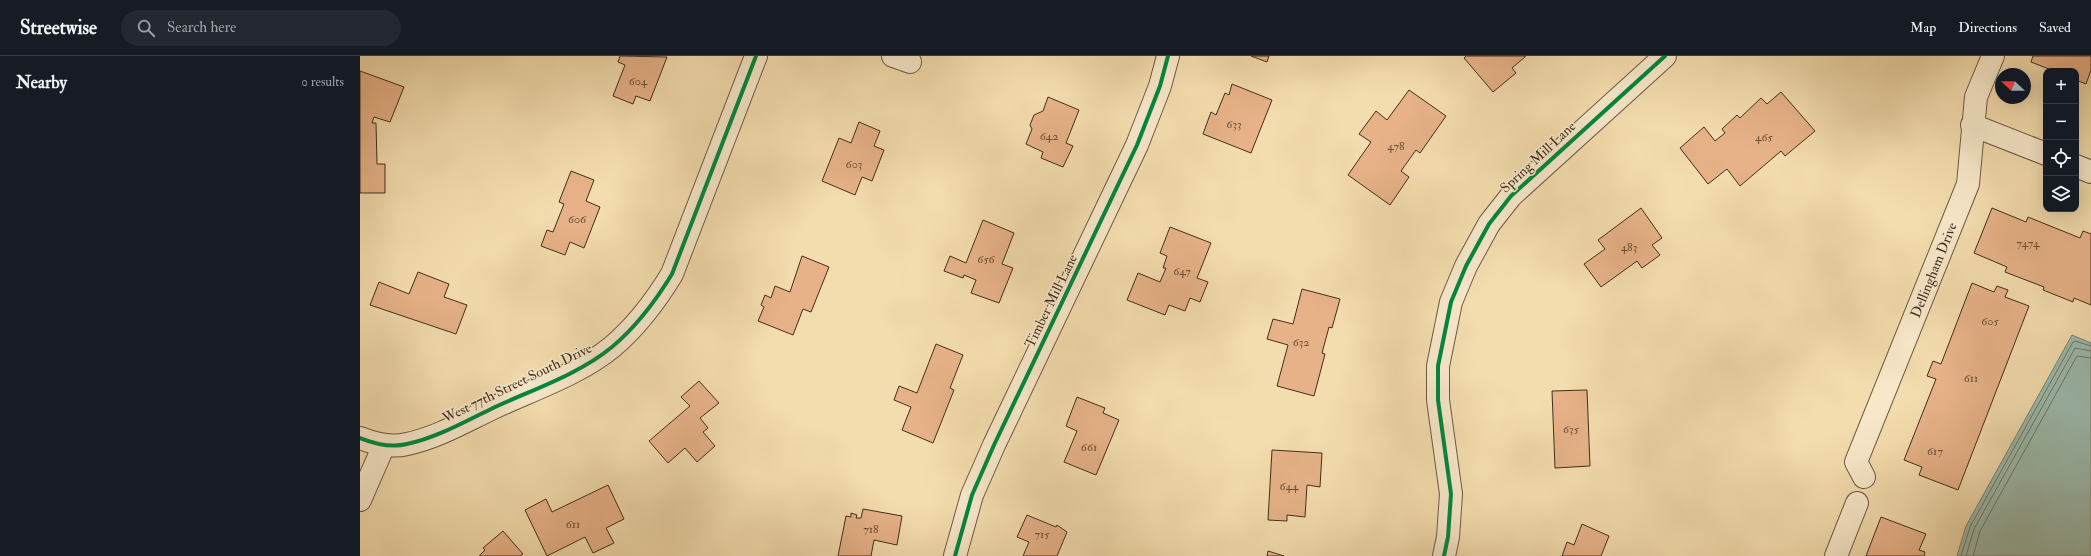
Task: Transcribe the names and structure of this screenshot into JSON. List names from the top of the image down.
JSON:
{
  "streets": {
    "street": [
      "Spring Mill Lane",
      "Dellingham Drive",
      "Timber Mill Lane",
      "West 77th Street South Drive"
    ]
  },
  "house_numbers": [
    "604",
    "633",
    "642",
    "465",
    "478",
    "603",
    "606",
    "7474",
    "483",
    "656",
    "647",
    "605",
    "632",
    "611",
    "635",
    "661",
    "617",
    "644",
    "611",
    "718",
    "715"
  ],
  "north": "left",
  "page": {
    "header": "Streetwise",
    "search": "Search here",
    "nav": ["Map", "Directions", "Saved"],
    "heading": ["Nearby", "0 results"],
    "map_buttons": ["+", "−"]
  }
}
